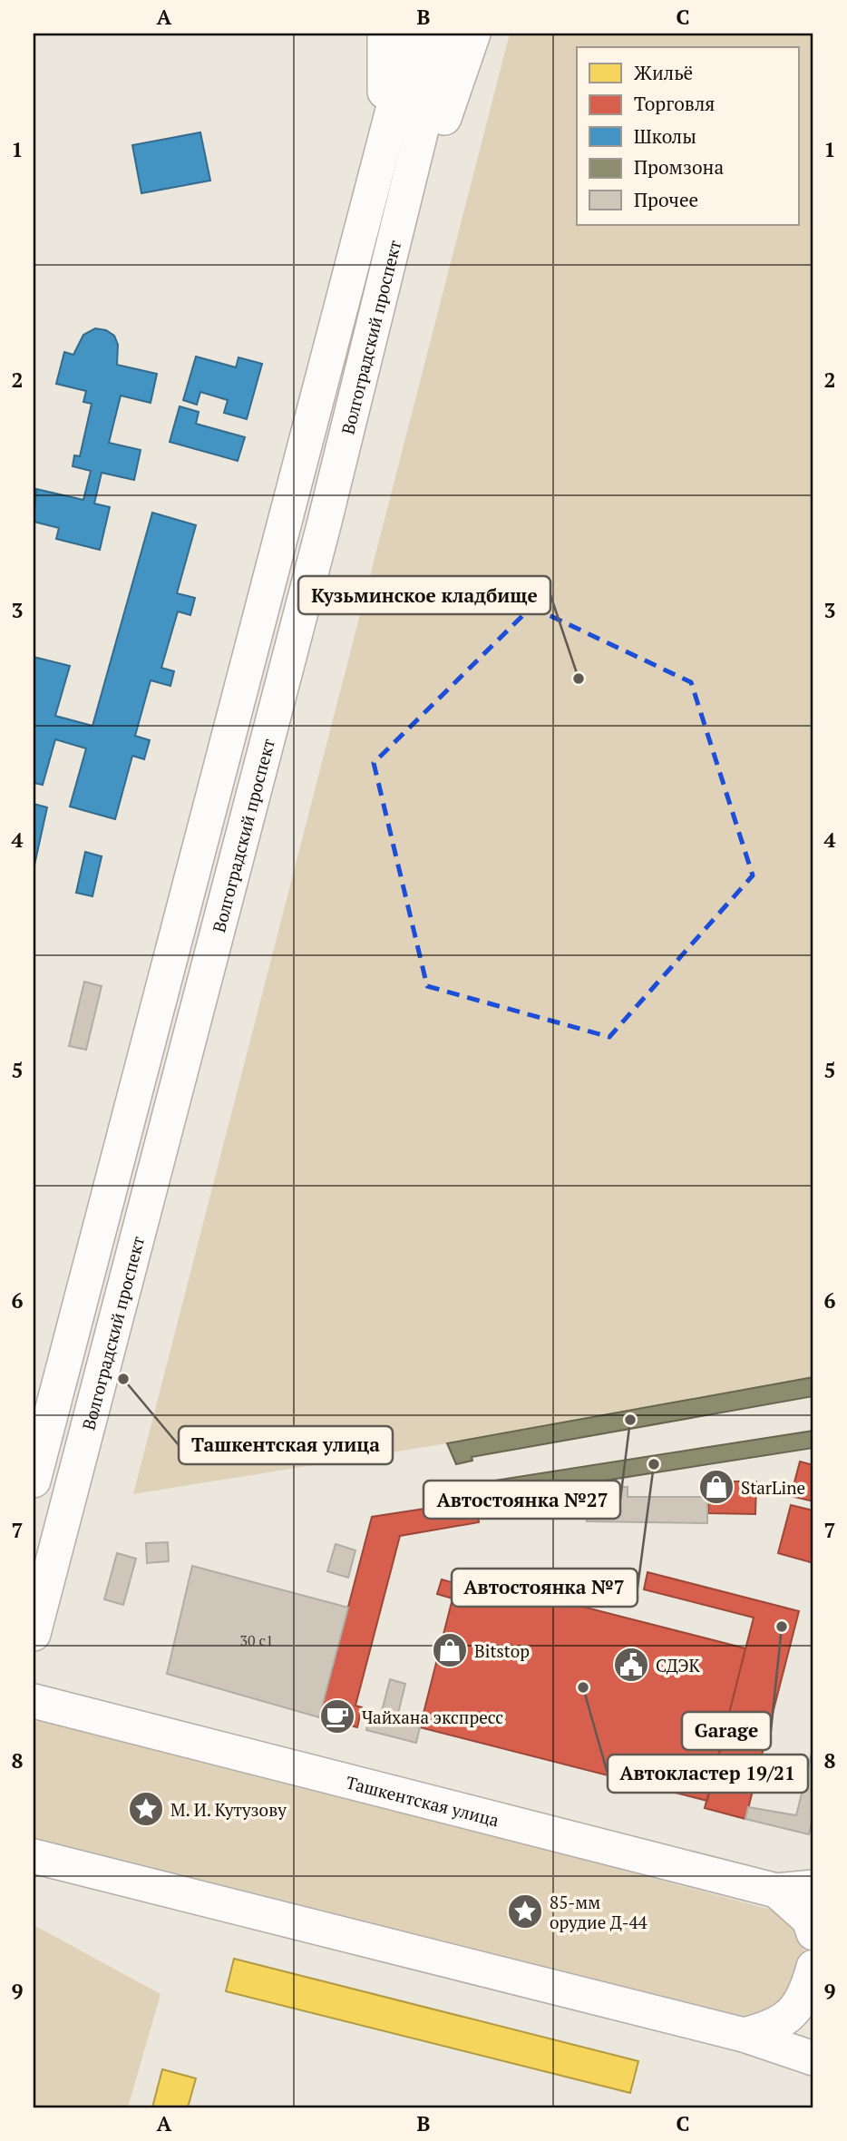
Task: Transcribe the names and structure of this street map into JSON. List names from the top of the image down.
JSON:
{
  "streets": {
    "main road": ["Волгоградский проспект", "Ташкентская улица"]
  },
  "places": {
    "other": [
      "Кузьминское кладбище",
      "Ташкентская улица",
      "Автостоянка №27",
      "Автостоянка №7",
      "Garage",
      "Автокластер 19/21"
    ],
    "shop": ["StarLine", "Bitstop"],
    "public building": ["СДЭК"],
    "cafe": ["Чайхана экспресс"],
    "place": ["М. И. Кутузову", "85-мм орудие Д-44"]
  },
  "house_numbers": ["30 с1"],
  "legend": [
    "Жильё",
    "Торговля",
    "Школы",
    "Промзона",
    "Прочее"
  ],
  "grid": {
    "columns": ["A", "B", "C"],
    "rows": [
      "1",
      "2",
      "3",
      "4",
      "5",
      "6",
      "7",
      "8",
      "9"
    ]
  }
}
